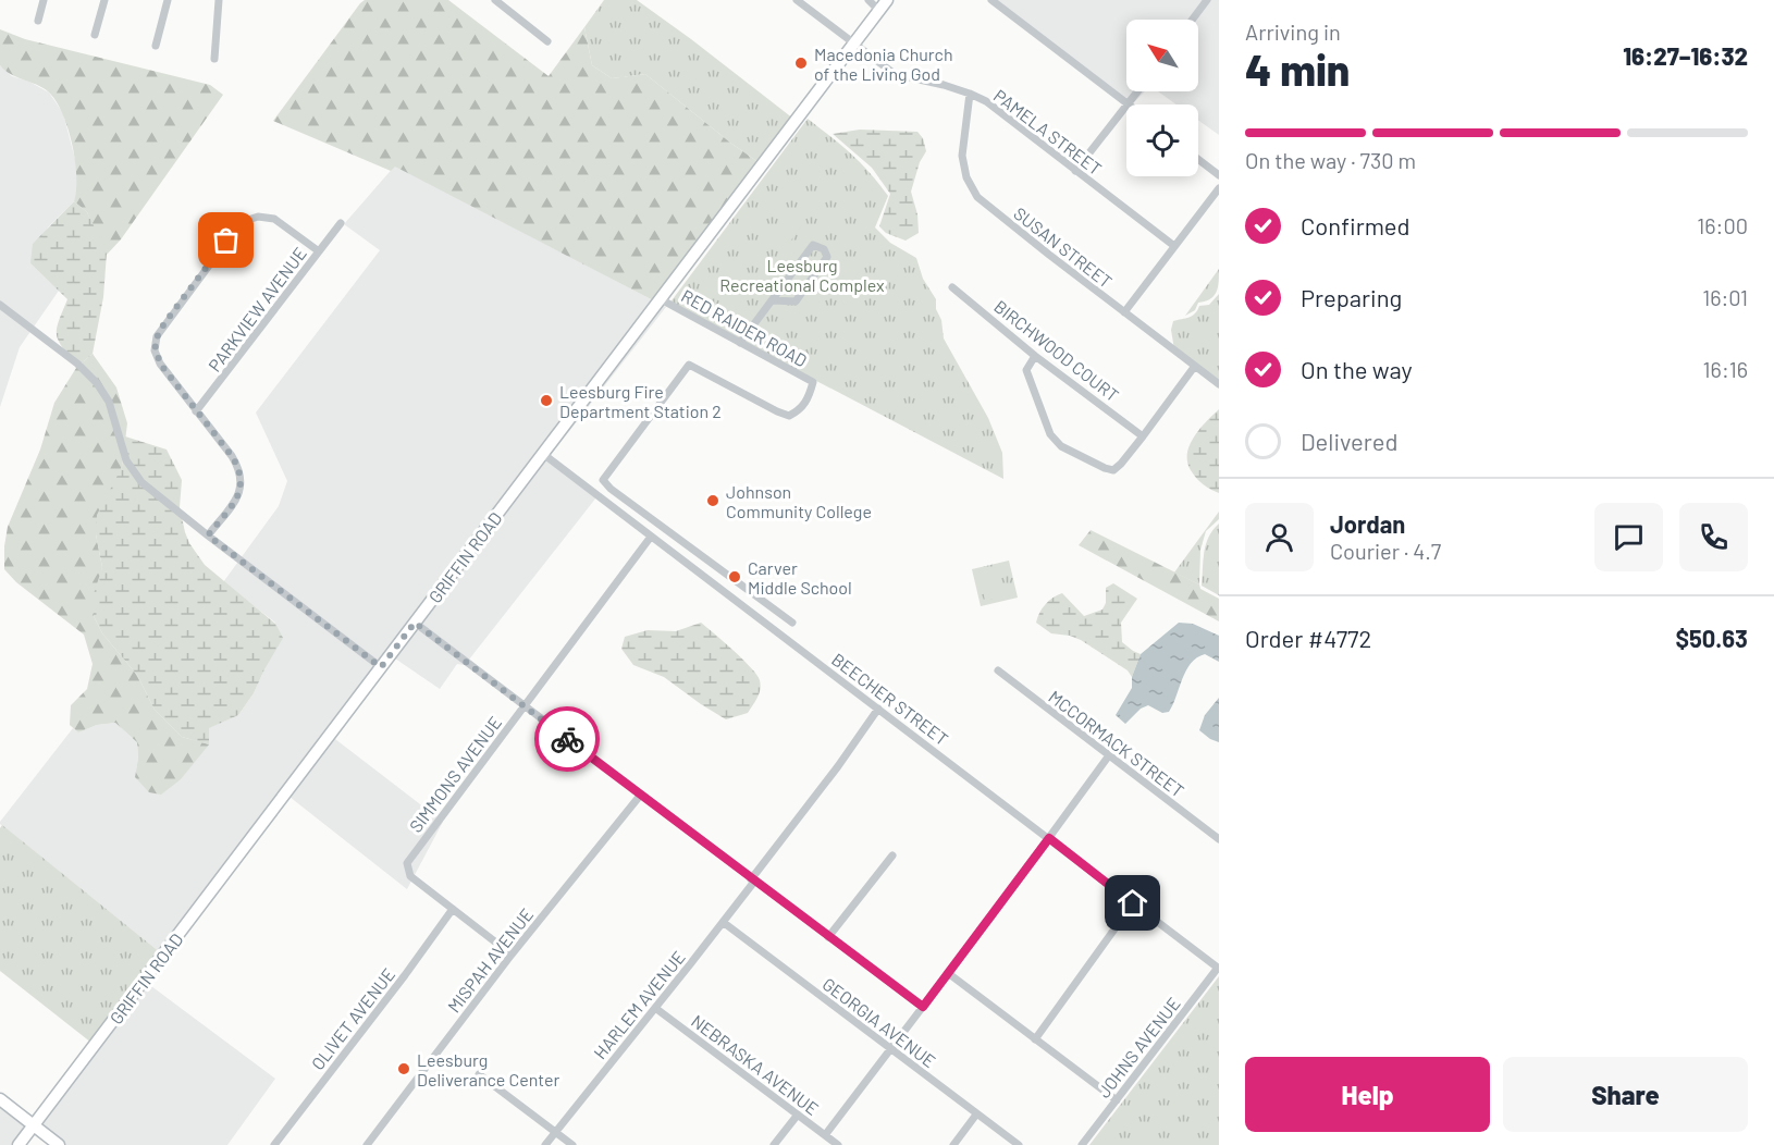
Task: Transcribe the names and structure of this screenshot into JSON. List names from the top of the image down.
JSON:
{
  "streets": {
    "street": [
      "PAMELA STREET",
      "SUSAN STREET",
      "PARKVIEW AVENUE",
      "RED RAIDER ROAD",
      "BIRCHWOOD COURT",
      "GRIFFIN ROAD",
      "BEECHER STREET",
      "MCCORMACK STREET",
      "SIMMONS AVENUE",
      "MISPAH AVENUE",
      "HARLEM AVENUE",
      "OLIVET AVENUE",
      "GEORGIA AVENUE",
      "JOHNS AVENUE",
      "NEBRASKA AVENUE"
    ]
  },
  "crossings": [
    ["PAMELA STREET", "SUSAN STREET"],
    ["PAMELA STREET", "GRIFFIN ROAD"],
    ["RED RAIDER ROAD", "GRIFFIN ROAD"],
    ["GRIFFIN ROAD", "BEECHER STREET"],
    ["BEECHER STREET", "SIMMONS AVENUE"],
    ["BEECHER STREET", "HARLEM AVENUE"],
    ["BEECHER STREET", "JOHNS AVENUE"],
    ["SIMMONS AVENUE", "OLIVET AVENUE"],
    ["HARLEM AVENUE", "GEORGIA AVENUE"],
    ["HARLEM AVENUE", "NEBRASKA AVENUE"]
  ],
  "parks": ["Leesburg Recreational Complex"],
  "places": [
    "Macedonia Church of the Living God",
    "Leesburg Fire Department Station 2",
    "Johnson Community College",
    "Carver Middle School",
    "Leesburg Deliverance Center"
  ],
  "north": "top left",
  "page": {
    "heading": ["4 min", "Arriving in", "16:27–16:32"],
    "panel": [
      "Jordan",
      "Courier · 4.7",
      "Order #4772",
      "$50.63"
    ],
    "bar": "On the way · 730 m",
    "list": [
      ["Confirmed", "16:00"],
      ["Preparing", "16:01"],
      ["On the way", "16:16"],
      "Delivered"
    ],
    "buttons": ["Help", "Share"]
  }
}
